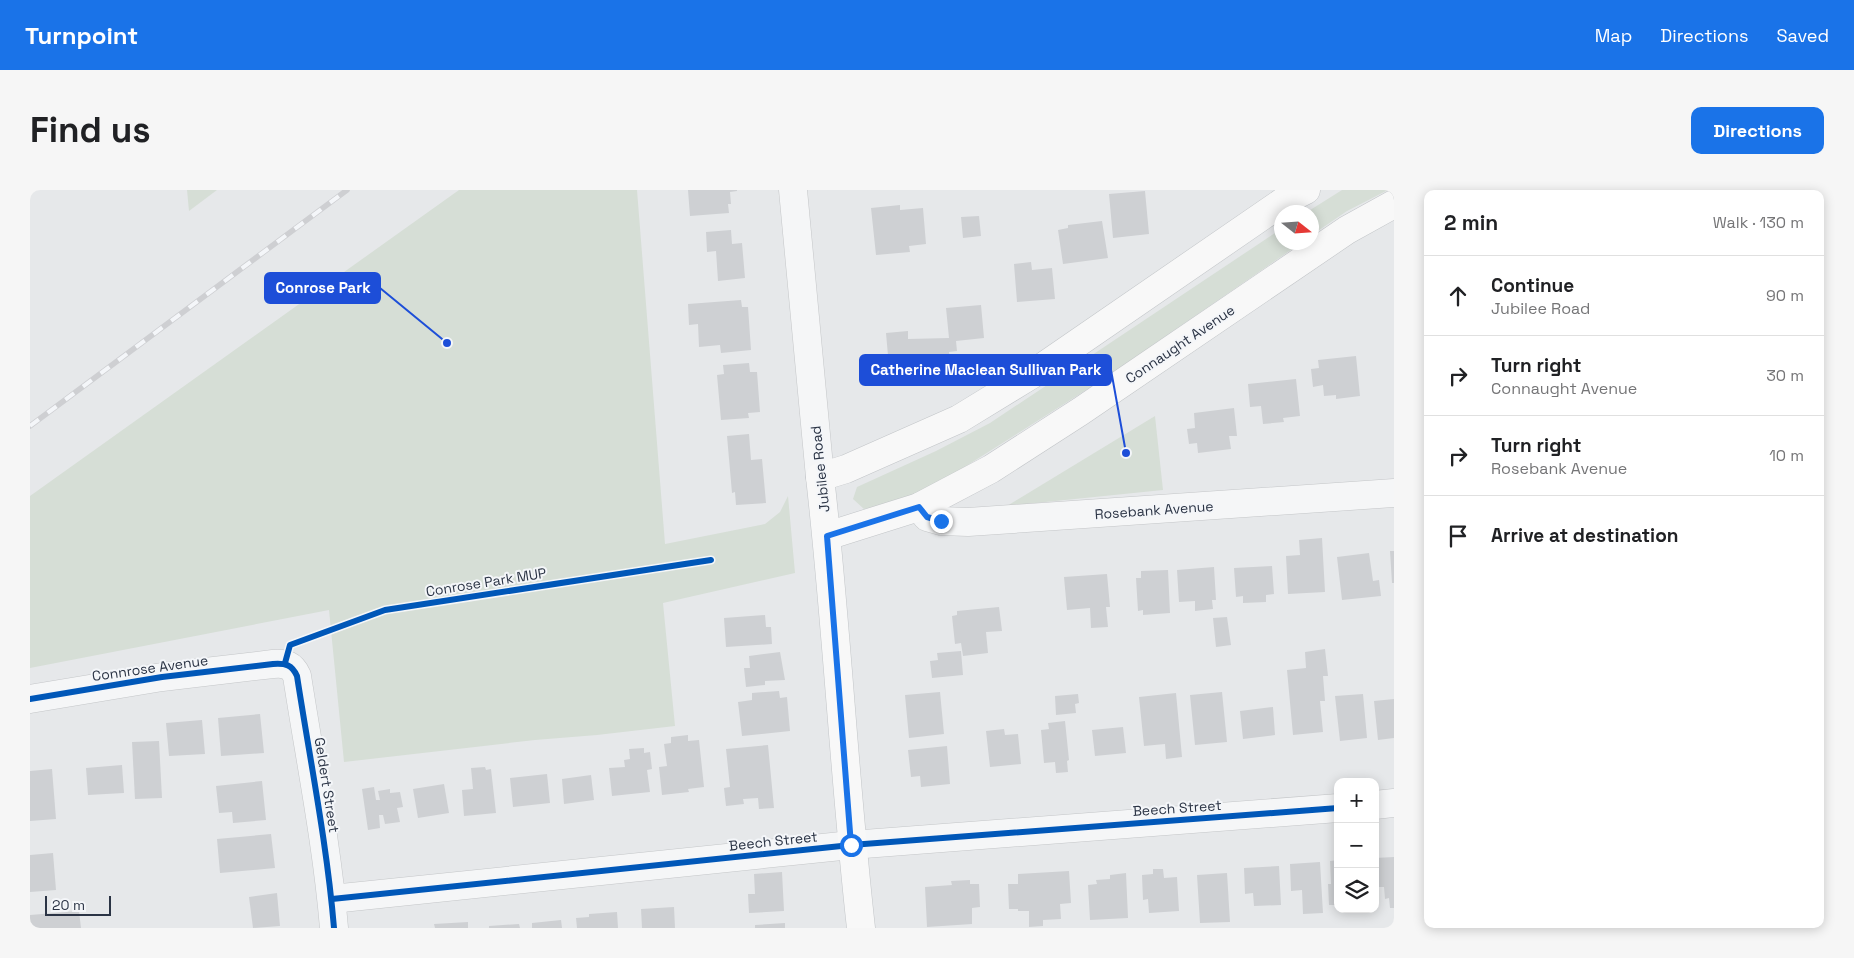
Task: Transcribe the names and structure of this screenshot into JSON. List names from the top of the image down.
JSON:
{
  "streets": {
    "main road": ["Connaught Avenue", "Jubilee Road"],
    "street": [
      "Rosebank Avenue",
      "Connrose Avenue",
      "Geldert Street",
      "Beech Street"
    ],
    "cycle path": ["Conrose Park MUP"]
  },
  "crossings": [
    ["Connaught Avenue", "Jubilee Road"],
    ["Connaught Avenue", "Rosebank Avenue"],
    ["Jubilee Road", "Beech Street"],
    ["Connrose Avenue", "Geldert Street"],
    ["Geldert Street", "Beech Street"]
  ],
  "places": ["Conrose Park", "Catherine Maclean Sullivan Park"],
  "scale_bar": "20 m",
  "north": "right",
  "page": {
    "header": "Turnpoint",
    "nav": ["Map", "Directions", "Saved"],
    "buttons": "Directions",
    "title": "Find us",
    "heading": ["2 min", "Walk · 130 m"],
    "list": [
      ["Continue", "Jubilee Road", "90 m"],
      ["Turn right", "Connaught Avenue", "30 m"],
      ["Turn right", "Rosebank Avenue", "10 m"],
      "Arrive at destination"
    ],
    "map_buttons": ["+", "−"],
    "scale": "20 m"
  }
}
